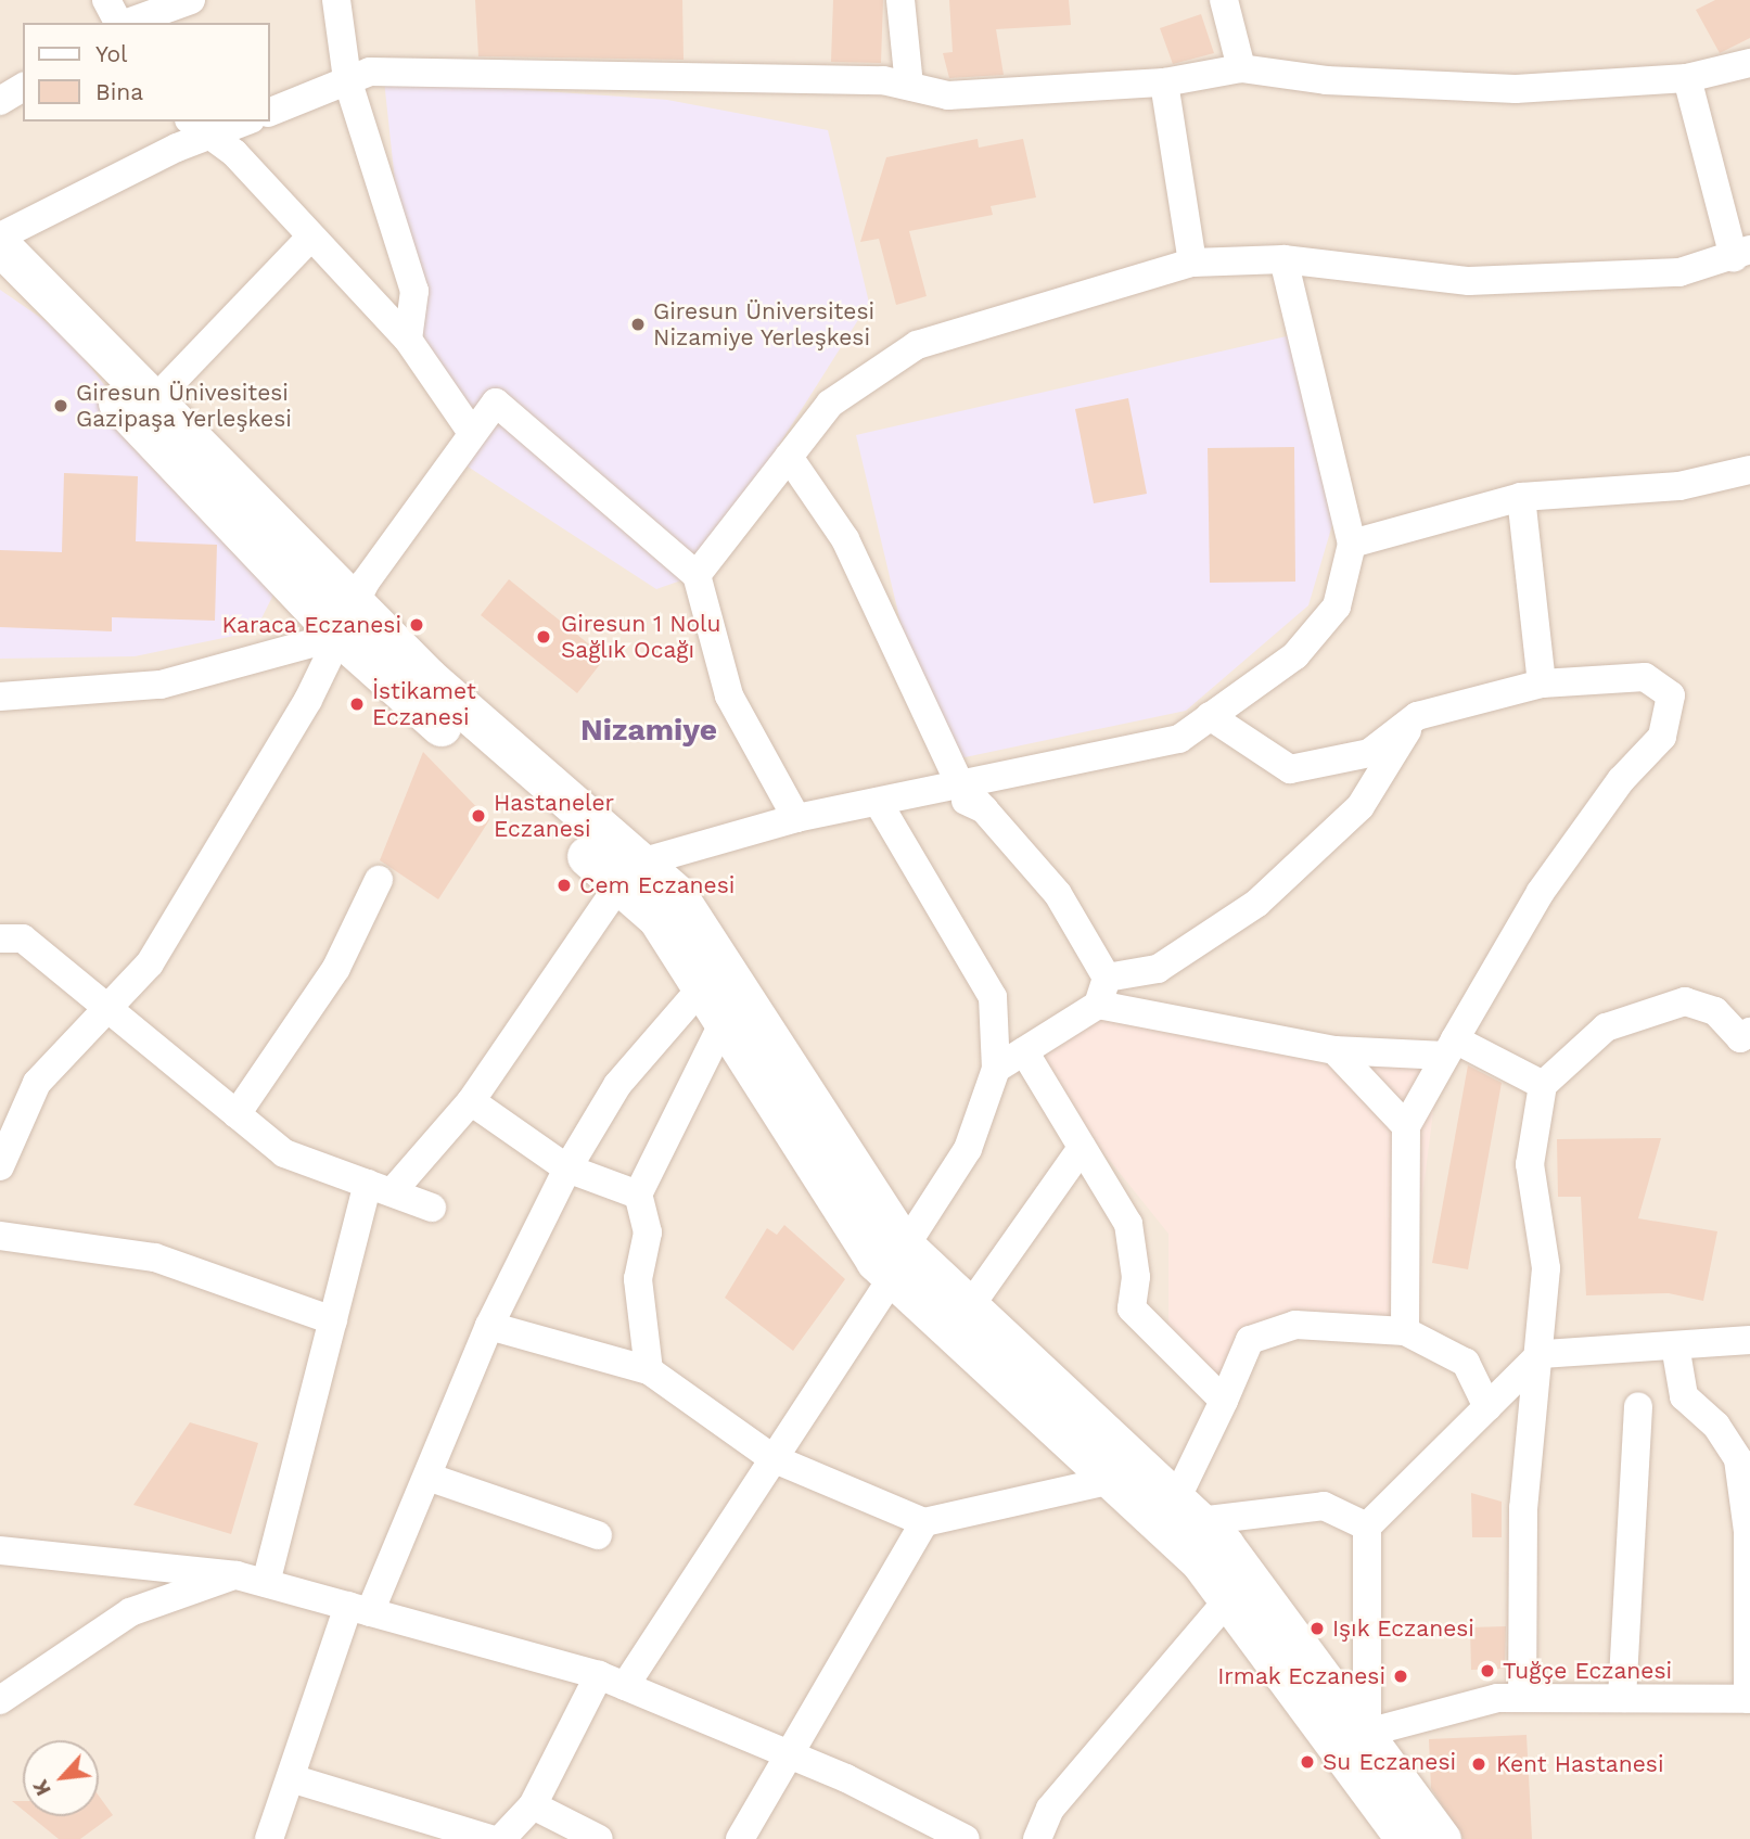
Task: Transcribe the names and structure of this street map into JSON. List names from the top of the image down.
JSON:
{
  "districts": ["Nizamiye"],
  "places": [
    "Giresun Üniversitesi Nizamiye Yerleşkesi",
    "Giresun Ünivesitesi Gazipaşa Yerleşkesi",
    "Karaca Eczanesi",
    "Giresun 1 Nolu Sağlık Ocağı",
    "İstikamet Eczanesi",
    "Hastaneler Eczanesi",
    "Cem Eczanesi",
    "Işık Eczanesi",
    "Tuğçe Eczanesi",
    "Irmak Eczanesi",
    "Su Eczanesi",
    "Kent Hastanesi"
  ],
  "legend": ["Yol", "Bina"],
  "north": "bottom left"
}
